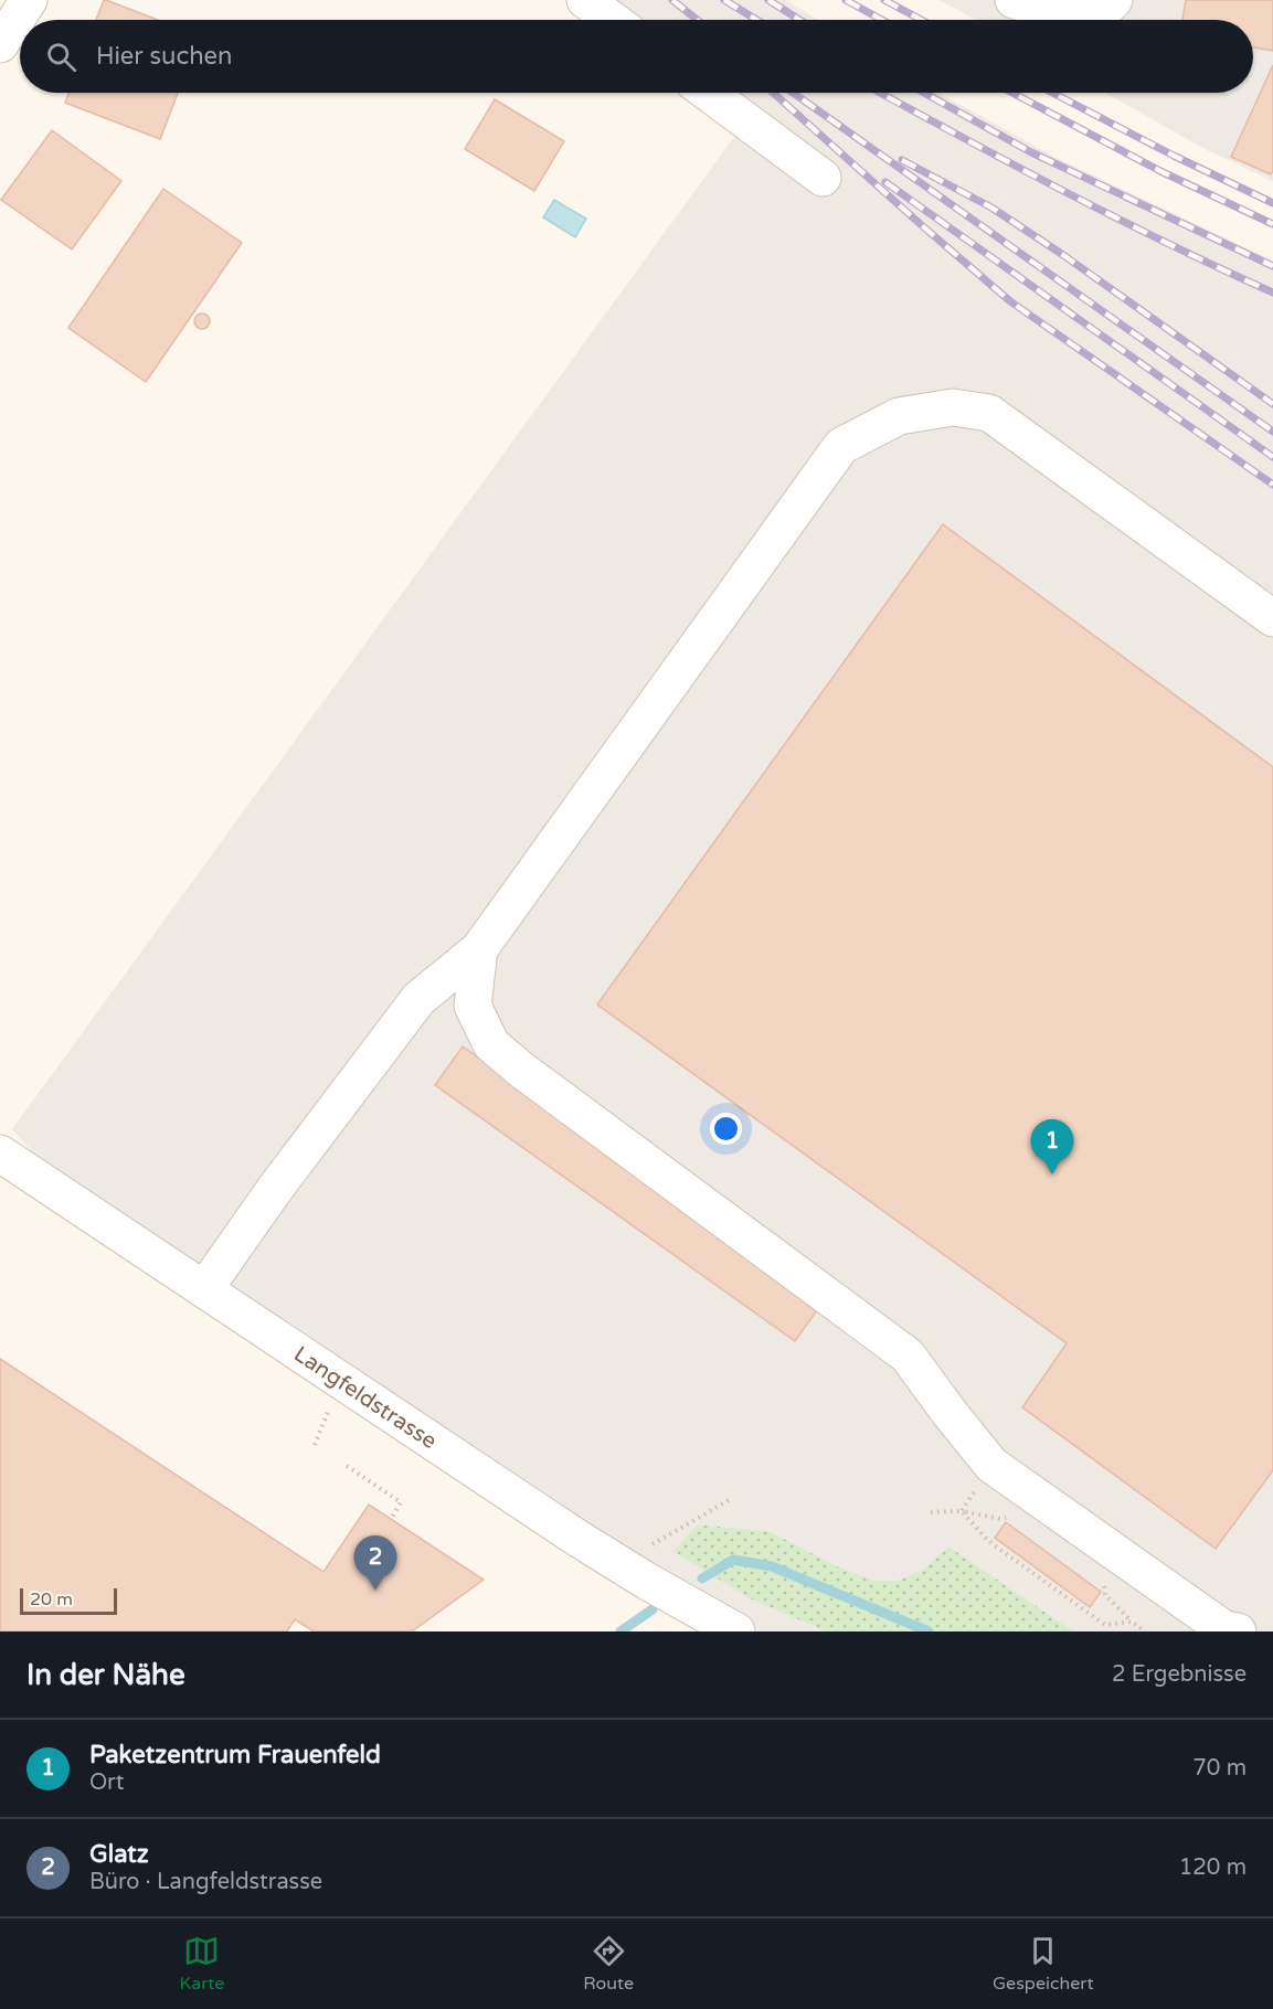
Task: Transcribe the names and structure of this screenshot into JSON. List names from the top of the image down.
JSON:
{
  "streets": {
    "street": ["Langfeldstrasse"]
  },
  "scale_bar": "20 m",
  "page": {
    "search": "Hier suchen",
    "pins": ["1", "2"],
    "scale": "20 m",
    "heading": ["In der Nähe", "2 Ergebnisse"],
    "list": [
      {
        "mark": "1",
        "name": "Paketzentrum Frauenfeld",
        "note": "Ort",
        "value": "70 m"
      },
      {
        "mark": "2",
        "name": "Glatz",
        "note": "Büro · Langfeldstrasse",
        "value": "120 m"
      }
    ],
    "nav": ["Karte", "Route", "Gespeichert"]
  }
}
